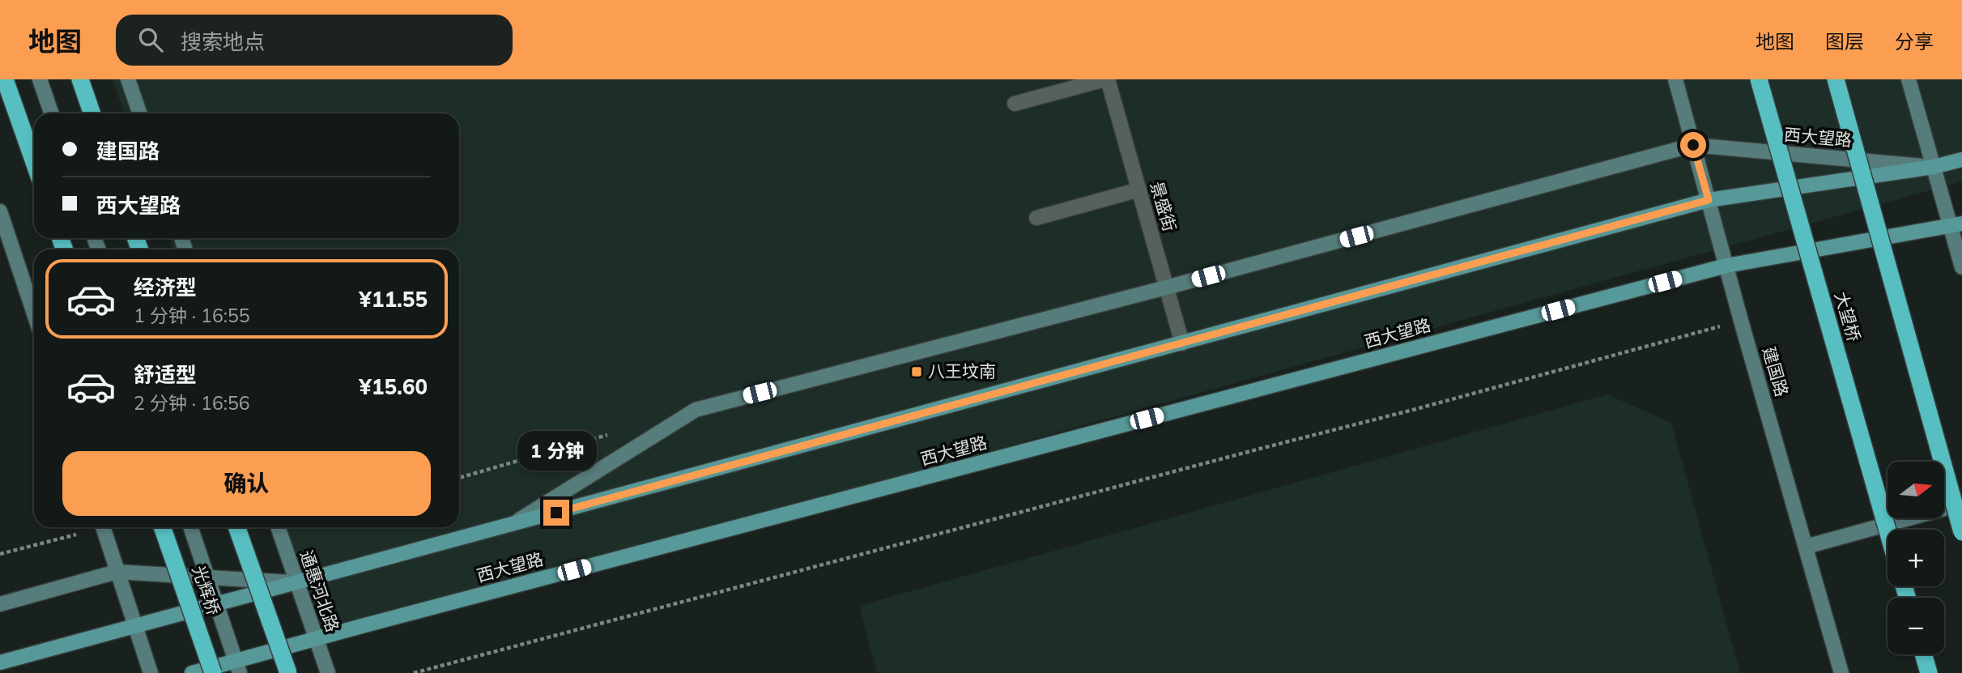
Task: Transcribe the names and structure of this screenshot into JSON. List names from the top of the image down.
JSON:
{
  "streets": {
    "highway": ["大望桥", "光辉桥"],
    "main road": ["西大望路"],
    "street": ["景盛街", "建国路", "通惠河北路"]
  },
  "crossings": [
    ["西大望路", "景盛街"],
    ["西大望路", "建国路"],
    ["西大望路", "通惠河北路"]
  ],
  "places": {
    "transit": ["八王坟南"]
  },
  "north": "right",
  "page": {
    "header": "地图",
    "search": "搜索地点",
    "nav": ["地图", "图层", "分享"],
    "banner": ["建国路", "西大望路"],
    "list": [
      {
        "name": "经济型",
        "note": "1 分钟 · 16:55",
        "value": "¥11.55"
      },
      {
        "name": "舒适型",
        "note": "2 分钟 · 16:56",
        "value": "¥15.60"
      }
    ],
    "bubble": "1 分钟",
    "buttons": "确认",
    "map_buttons": ["+", "−"]
  }
}
